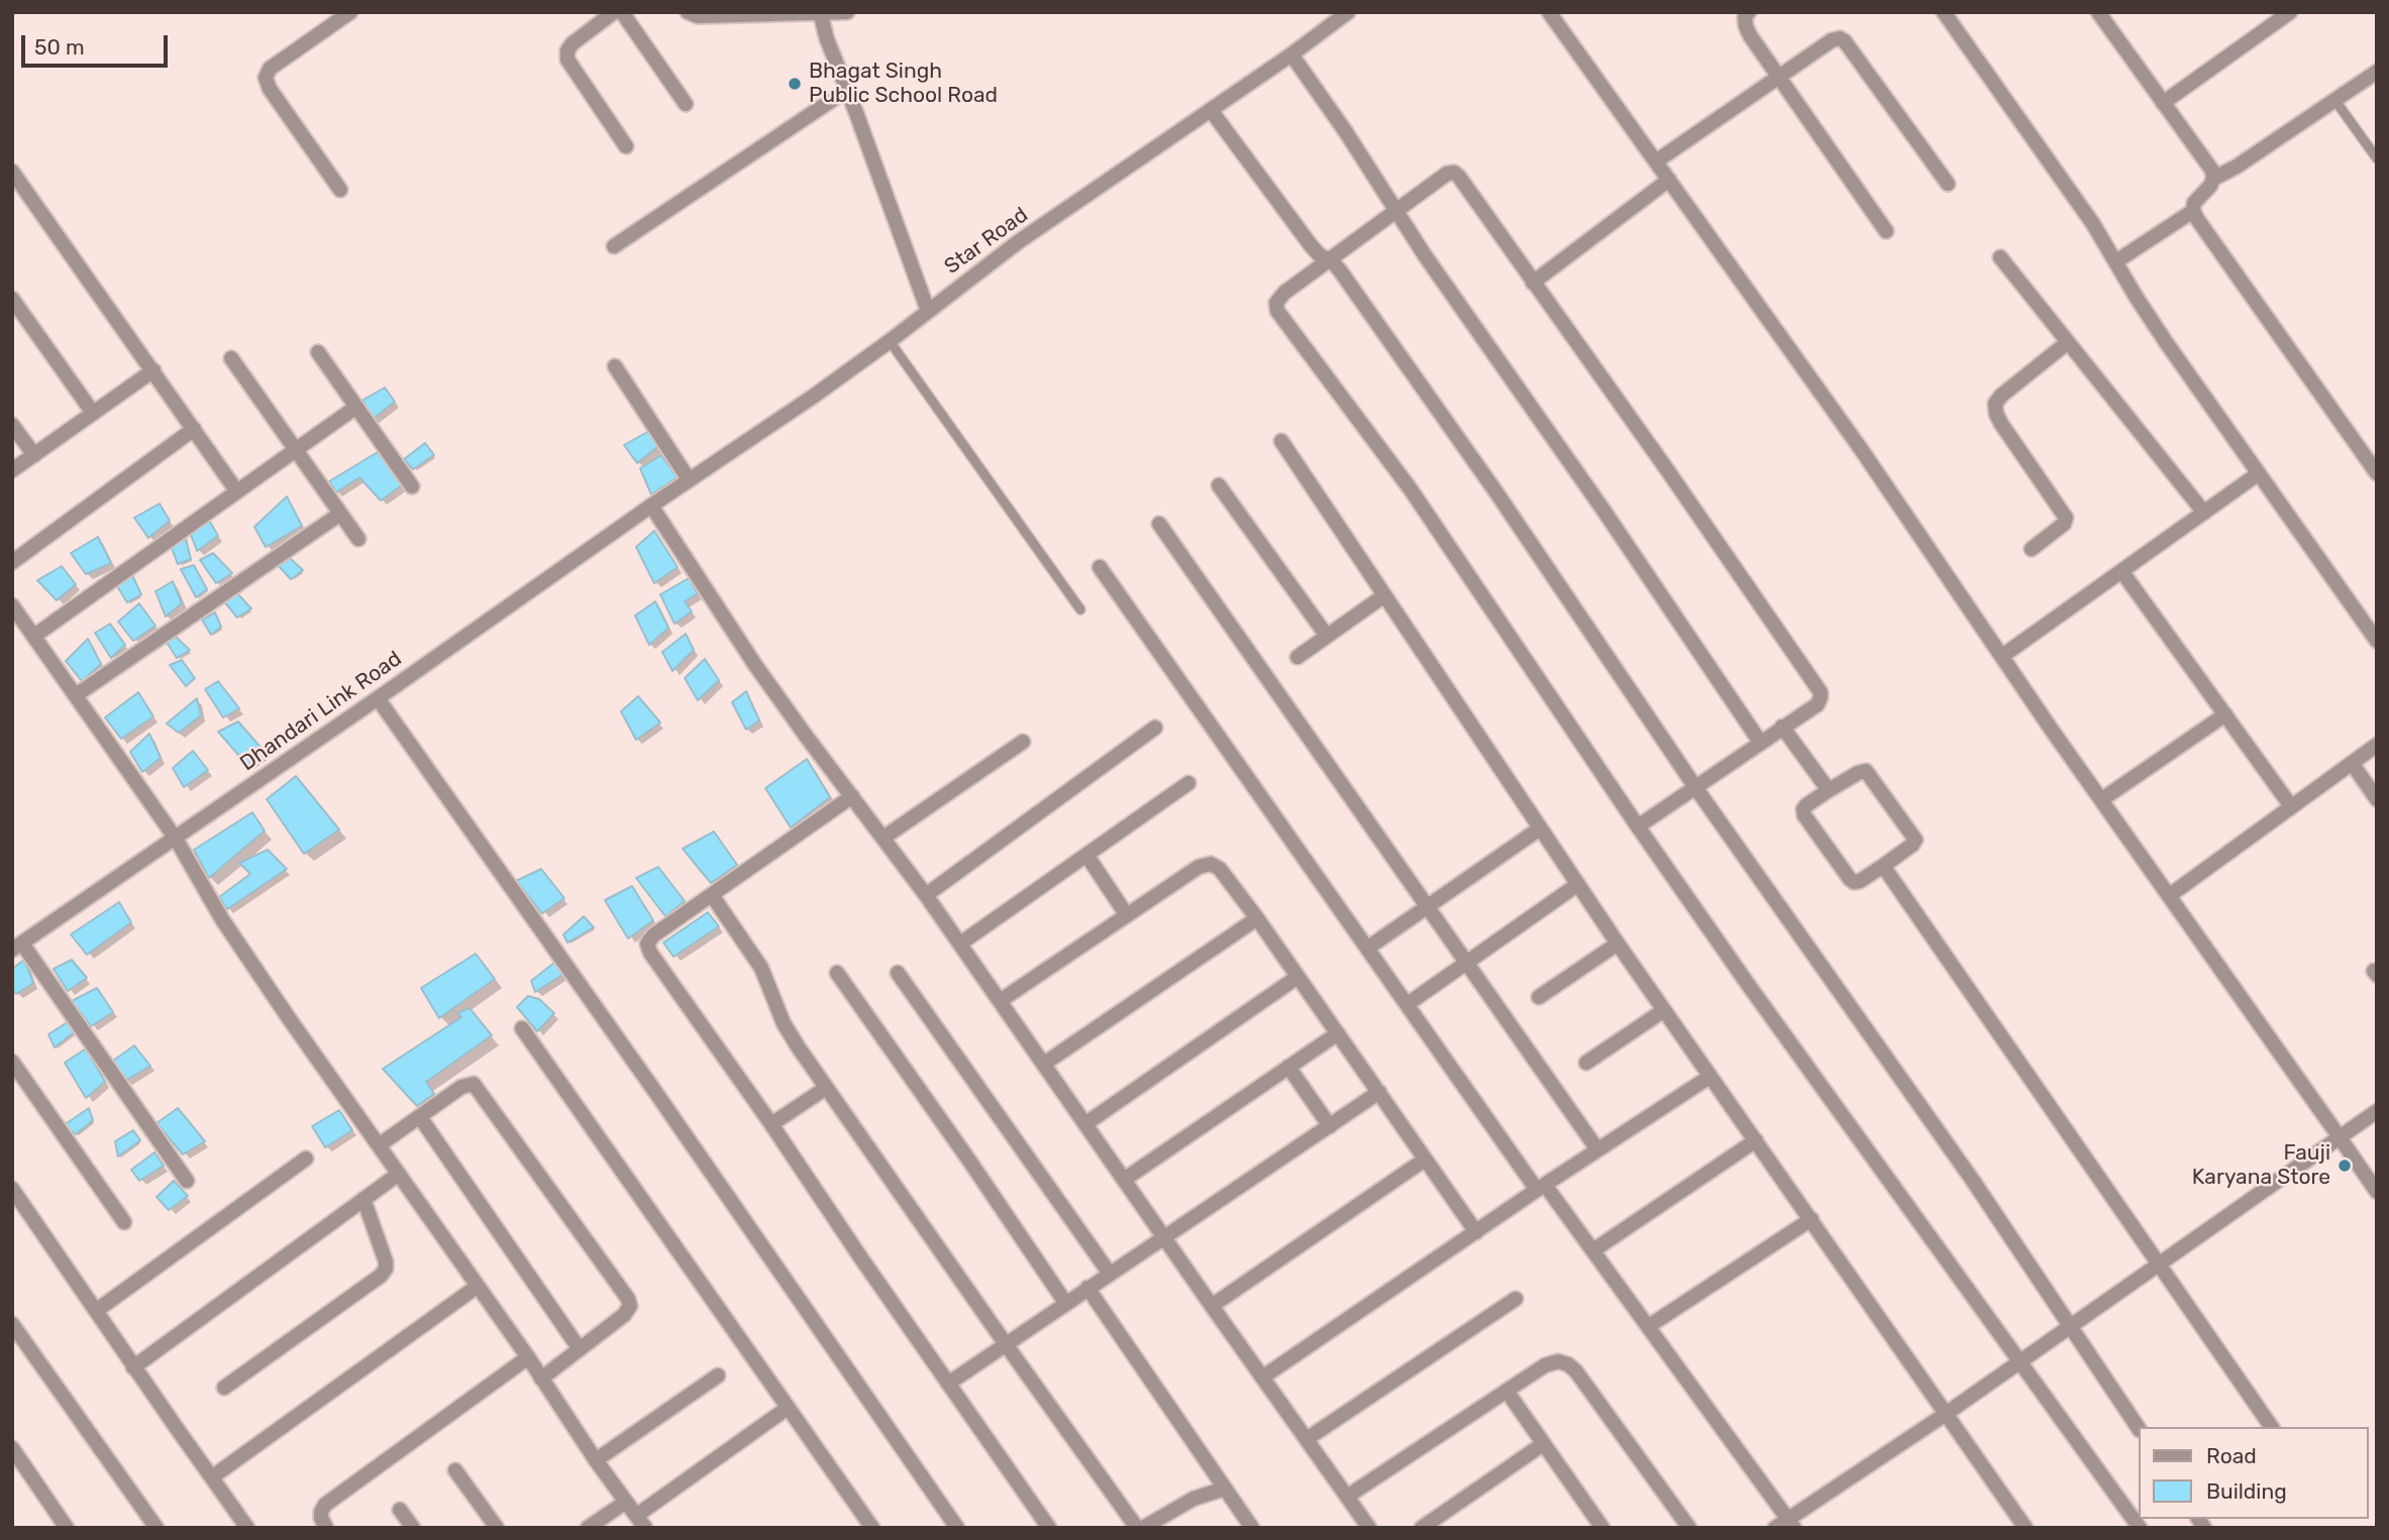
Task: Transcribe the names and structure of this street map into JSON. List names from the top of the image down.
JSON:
{
  "streets": {
    "street": ["Star Road", "Dhandari Link Road"]
  },
  "crossings": [
    ["Star Road", "Dhandari Link Road"]
  ],
  "places": ["Bhagat Singh Public School Road", "Fauji Karyana Store"],
  "legend": ["Road", "Building"],
  "scale_bar": "50 m"
}
